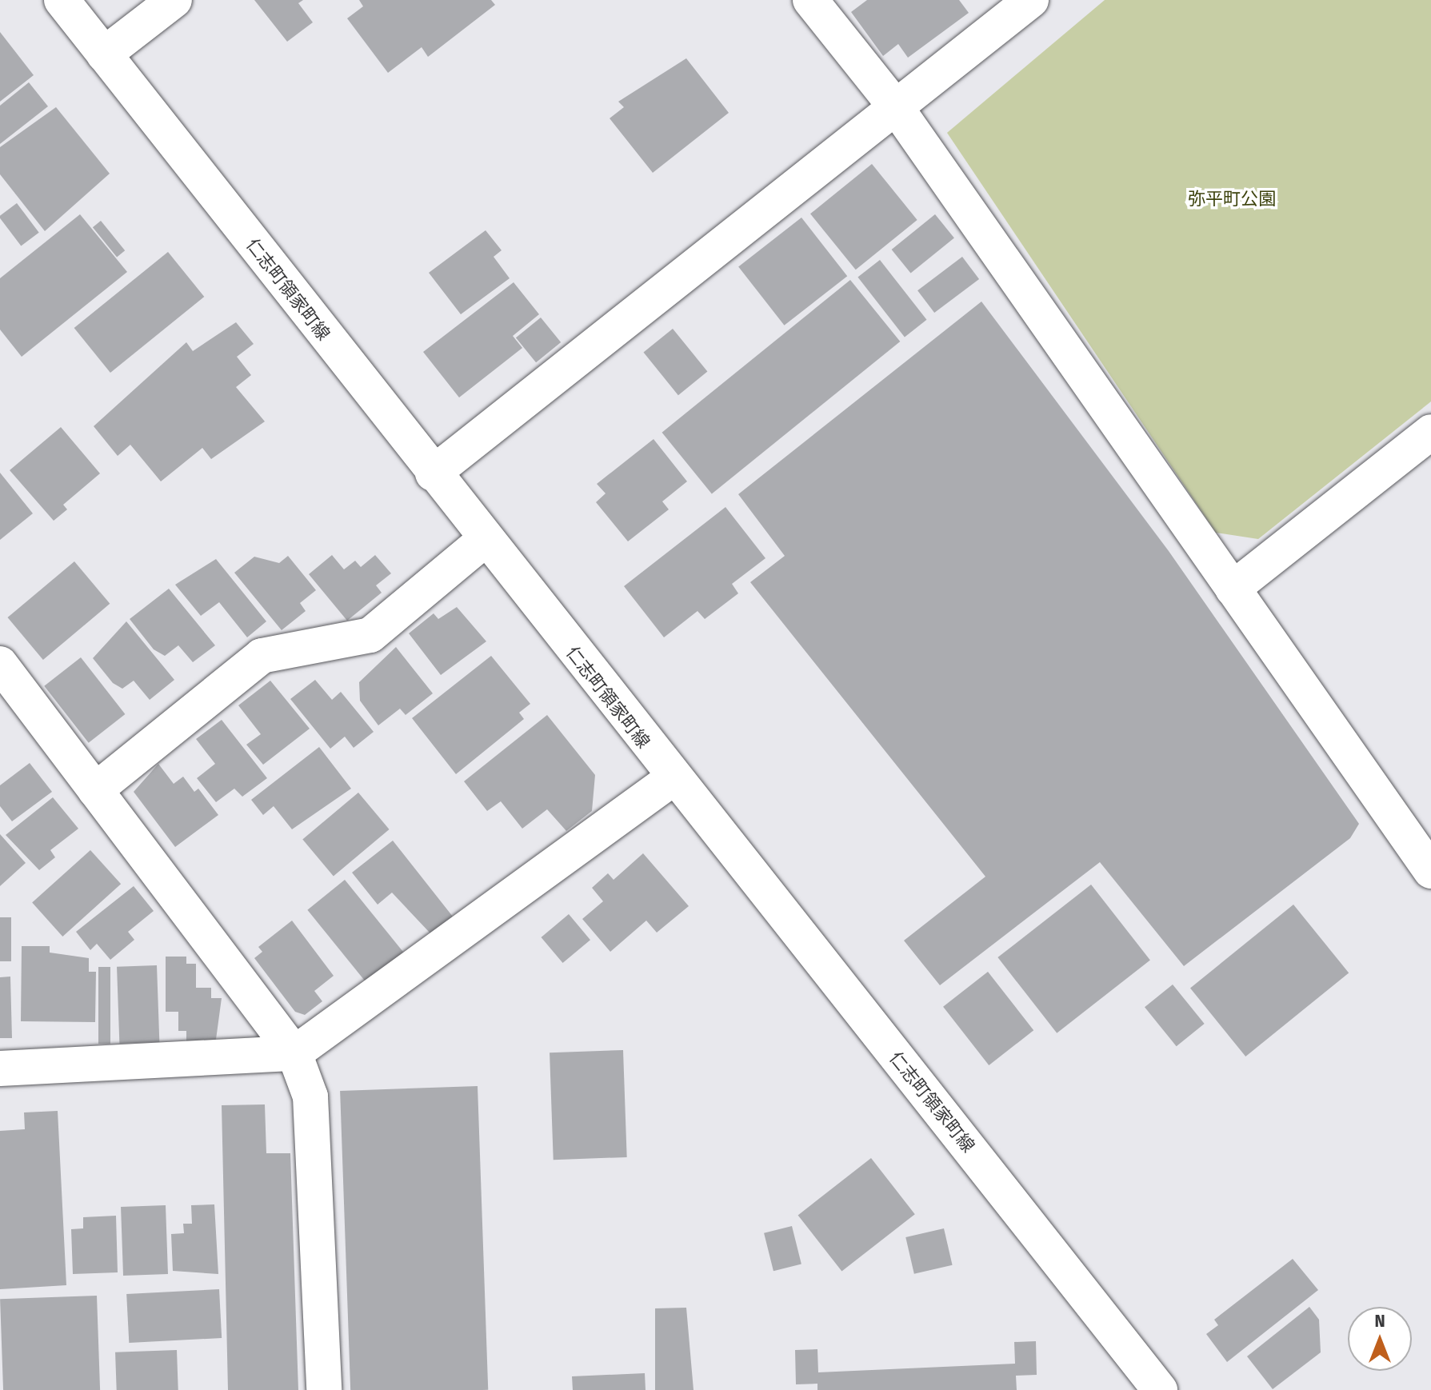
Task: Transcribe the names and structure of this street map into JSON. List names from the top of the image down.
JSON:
{
  "streets": {
    "street": ["仁志町領家町線"]
  },
  "parks": ["弥平町公園"],
  "north": "top"
}
